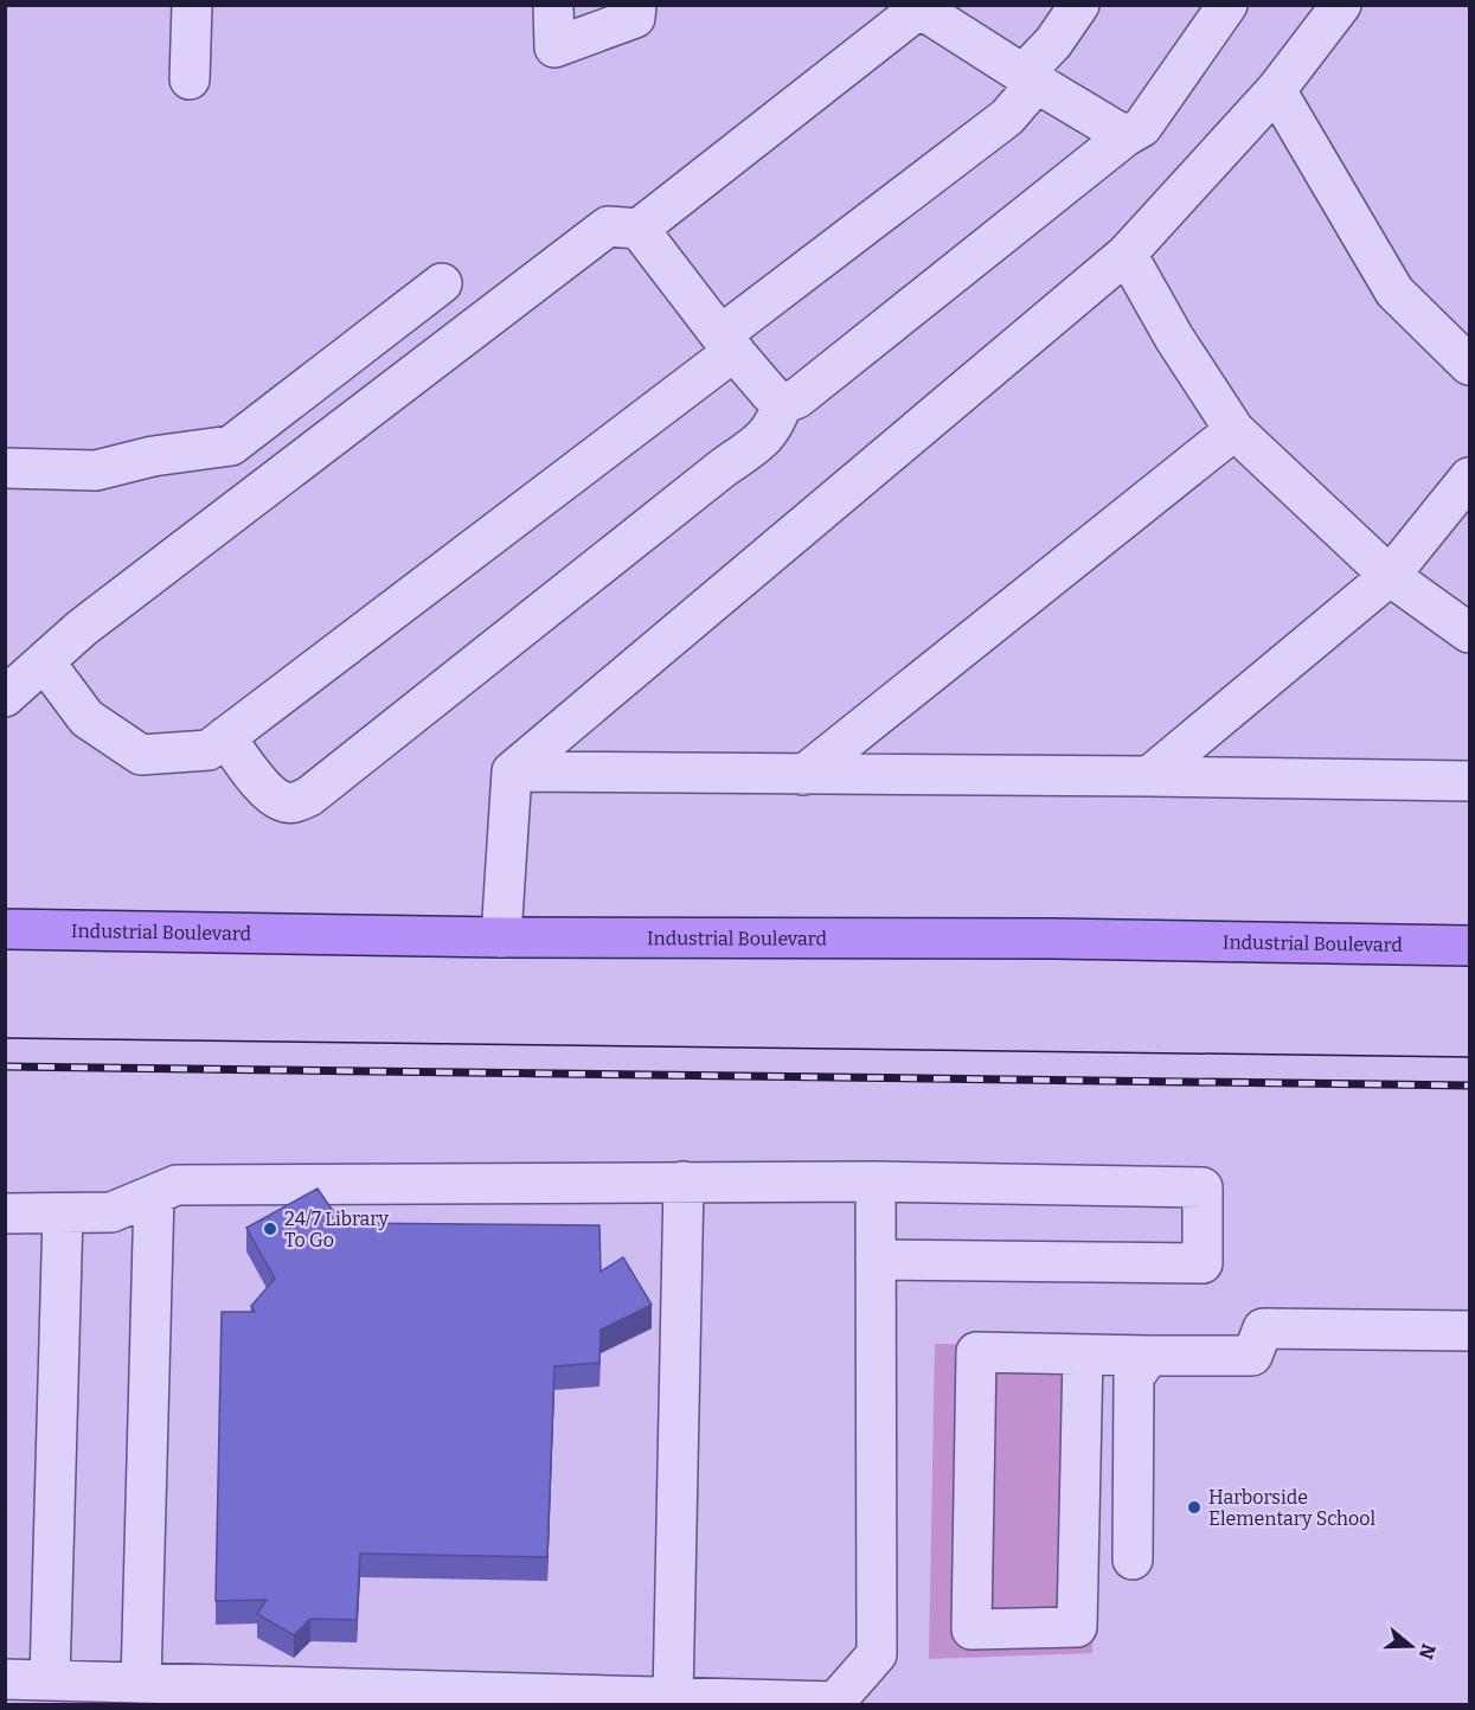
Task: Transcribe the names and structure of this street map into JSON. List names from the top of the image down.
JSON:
{
  "streets": {
    "main road": ["Industrial Boulevard"]
  },
  "places": ["24/7 Library To Go", "Harborside Elementary School"],
  "north": "right"
}
